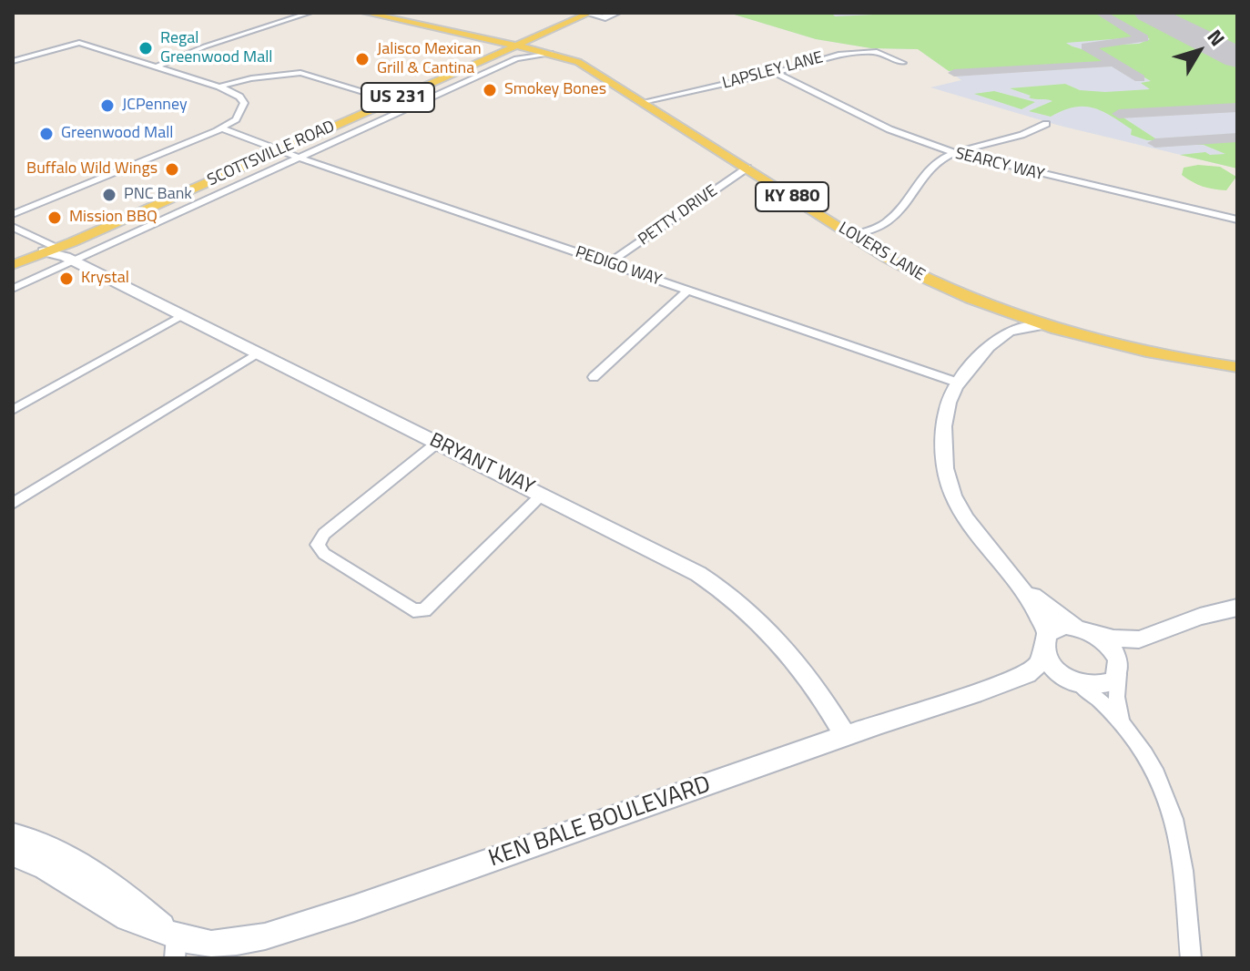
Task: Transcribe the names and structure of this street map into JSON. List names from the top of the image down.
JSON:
{
  "streets": {
    "main road": [
      "US 231",
      "SCOTTSVILLE ROAD",
      "KY 880",
      "LOVERS LANE"
    ],
    "street": [
      "LAPSLEY LANE",
      "SEARCY WAY",
      "PETTY DRIVE",
      "PEDIGO WAY",
      "BRYANT WAY",
      "KEN BALE BOULEVARD"
    ]
  },
  "crossings": [
    ["LAPSLEY LANE", "SEARCY WAY"],
    ["LAPSLEY LANE", "LOVERS LANE"],
    ["SCOTTSVILLE ROAD", "LOVERS LANE"],
    ["SCOTTSVILLE ROAD", "PEDIGO WAY"],
    ["SCOTTSVILLE ROAD", "BRYANT WAY"],
    ["PETTY DRIVE", "LOVERS LANE"],
    ["PETTY DRIVE", "PEDIGO WAY"],
    ["BRYANT WAY", "KEN BALE BOULEVARD"]
  ],
  "places": [
    "Regal Greenwood Mall",
    "Jalisco Mexican Grill & Cantina",
    "Smokey Bones",
    "JCPenney",
    "Greenwood Mall",
    "Buffalo Wild Wings",
    "PNC Bank",
    "Mission BBQ",
    "Krystal"
  ],
  "north": "top right"
}
